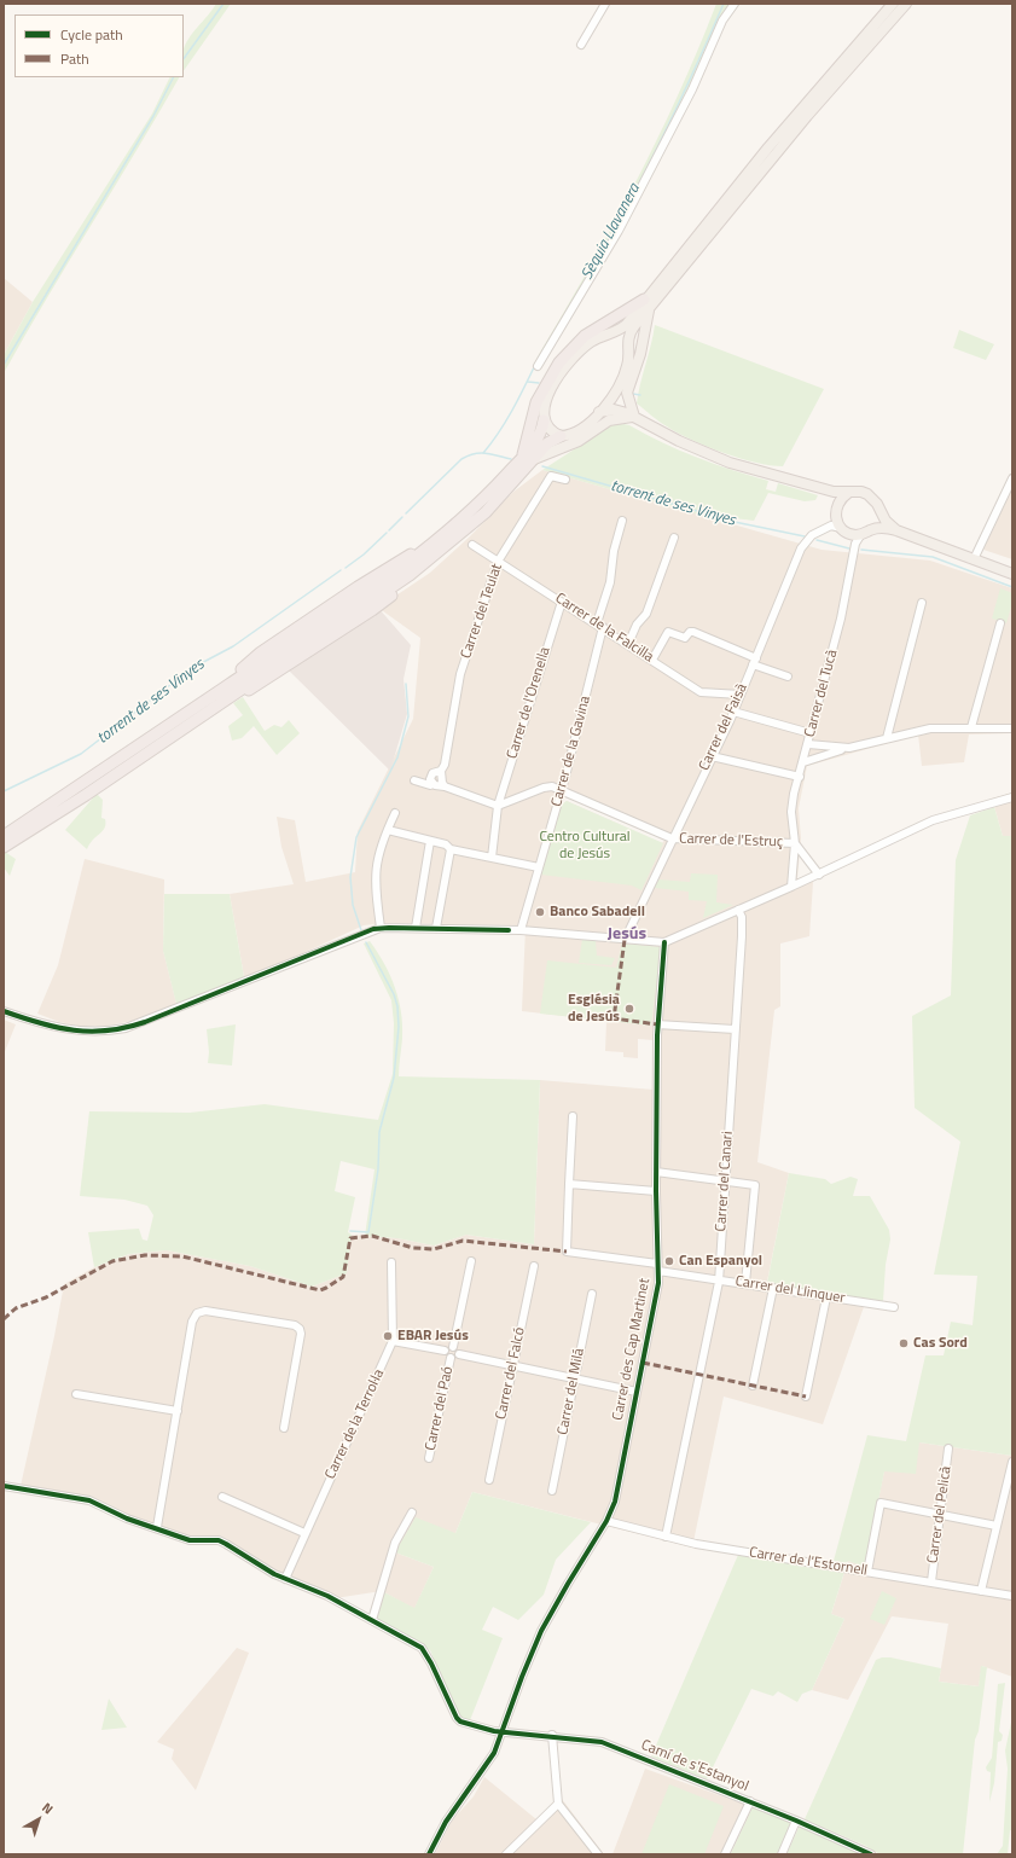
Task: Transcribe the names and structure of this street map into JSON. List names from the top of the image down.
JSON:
{
  "streets": {
    "street": [
      "Carrer del Teulat",
      "Carrer de la Falcilla",
      "Carrer del Tucà",
      "Carrer de l'Orenella",
      "Carrer del Faisà",
      "Carrer de la Gavina",
      "Carrer de l'Estruç",
      "Carrer del Canari",
      "Carrer del Llinquer",
      "Carrer des Cap Martinet",
      "Carrer del Falcó",
      "Carrer del Milá",
      "Carrer del Paó",
      "Carrer de la Terrol·la",
      "Carrer del Pelicà",
      "Carrer de l'Estornell",
      "Camí de s'Estanyol"
    ]
  },
  "crossings": [
    ["Carrer del Teulat", "Carrer de la Falcilla"],
    ["Carrer de la Falcilla", "Carrer de l'Orenella"],
    ["Carrer de la Falcilla", "Carrer del Faisà"],
    ["Carrer de la Falcilla", "Carrer de la Gavina"],
    ["Carrer del Tucà", "Carrer del Faisà"],
    ["Carrer del Tucà", "Carrer de l'Estruç"],
    ["Carrer del Faisà", "Carrer de l'Estruç"],
    ["Carrer de la Gavina", "Carrer de l'Estruç"],
    ["Carrer del Canari", "Carrer del Llinquer"],
    ["Carrer del Canari", "Carrer de l'Estornell"],
    ["Carrer del Llinquer", "Carrer des Cap Martinet"],
    ["Carrer des Cap Martinet", "Carrer de l'Estornell"],
    ["Carrer des Cap Martinet", "Camí de s'Estanyol"],
    ["Carrer de la Terrol·la", "Camí de s'Estanyol"],
    ["Carrer del Pelicà", "Carrer de l'Estornell"]
  ],
  "districts": ["Jesús"],
  "water": ["Sèquia Llavanera", "torrent de ses Vinyes"],
  "parks": ["Centro Cultural de Jesús"],
  "places": [
    "Banco Sabadell",
    "Església de Jesús",
    "Can Espanyol",
    "EBAR Jesús",
    "Cas Sord"
  ],
  "legend": ["Cycle path", "Path"],
  "north": "top right"
}
